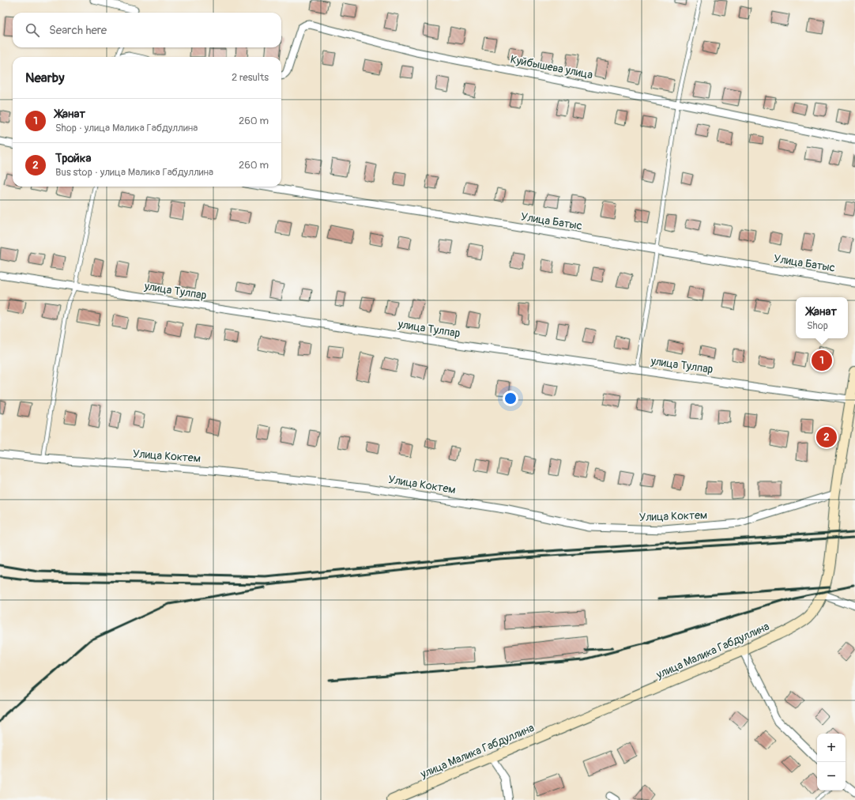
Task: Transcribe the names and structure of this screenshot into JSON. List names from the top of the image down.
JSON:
{
  "streets": {
    "main road": ["улица Малика Габдуллина"],
    "street": [
      "Куйбышева улица",
      "Улица Батыс",
      "улица Тулпар",
      "Улица Коктем"
    ]
  },
  "crossings": [
    ["улица Тулпар", "улица Малика Габдуллина"],
    ["Улица Коктем", "улица Малика Габдуллина"]
  ],
  "page": {
    "search": "Search here",
    "heading": ["Nearby", "2 results"],
    "list": [
      {
        "mark": "1",
        "name": "Жанат",
        "note": "Shop · улица Малика Габдуллина",
        "value": "260 m"
      },
      {
        "mark": "2",
        "name": "Тройка",
        "note": "Bus stop · улица Малика Габдуллина",
        "value": "260 m"
      }
    ],
    "popup": ["Жанат", "Shop"],
    "pins": ["1", "2"],
    "map_buttons": ["+", "−"]
  }
}
